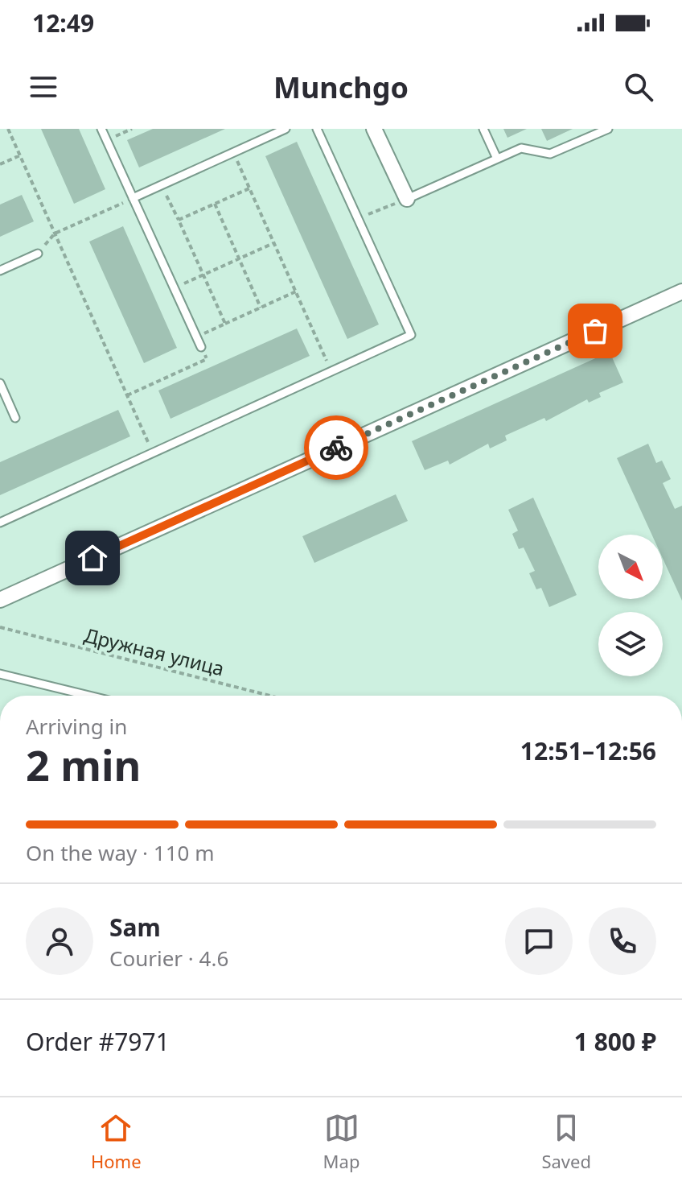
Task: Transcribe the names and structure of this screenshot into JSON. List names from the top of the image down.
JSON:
{
  "streets": {
    "path": ["Дружная улица"]
  },
  "north": "bottom right",
  "page": {
    "status": "12:49",
    "header": "Munchgo",
    "heading": ["2 min", "Arriving in", "12:51–12:56"],
    "panel": [
      "Sam",
      "Courier · 4.6",
      "Order #7971",
      "1 800 ₽"
    ],
    "bar": "On the way · 110 m",
    "tabs": ["Home", "Map", "Saved"]
  }
}
